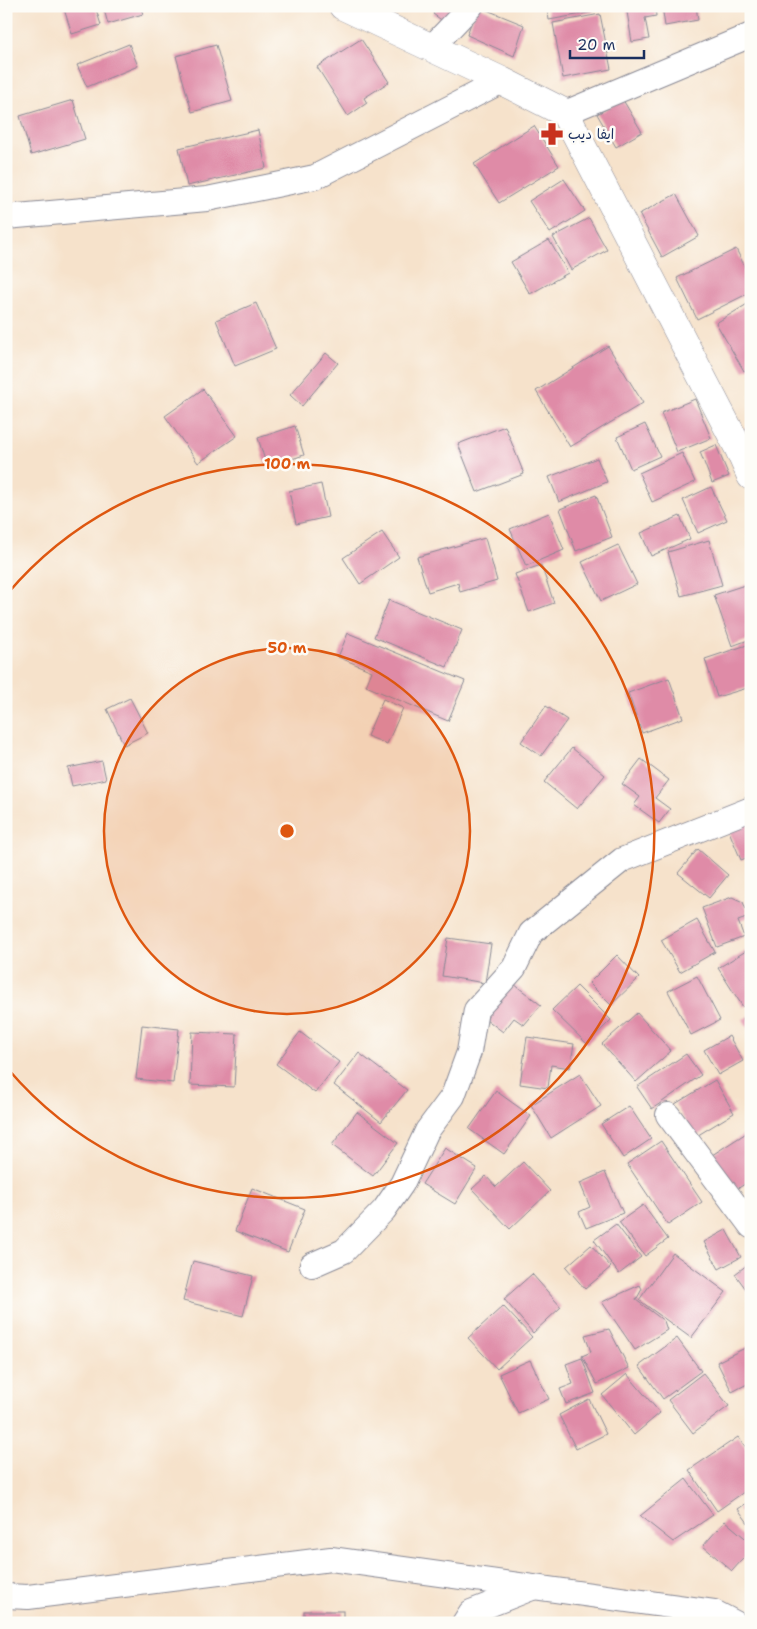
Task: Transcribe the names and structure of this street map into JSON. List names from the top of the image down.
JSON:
{
  "places": {
    "pharmacy": ["ايفا ديب"]
  },
  "scale_bar": "20 m",
  "rings": ["100 m", "50 m"]
}
